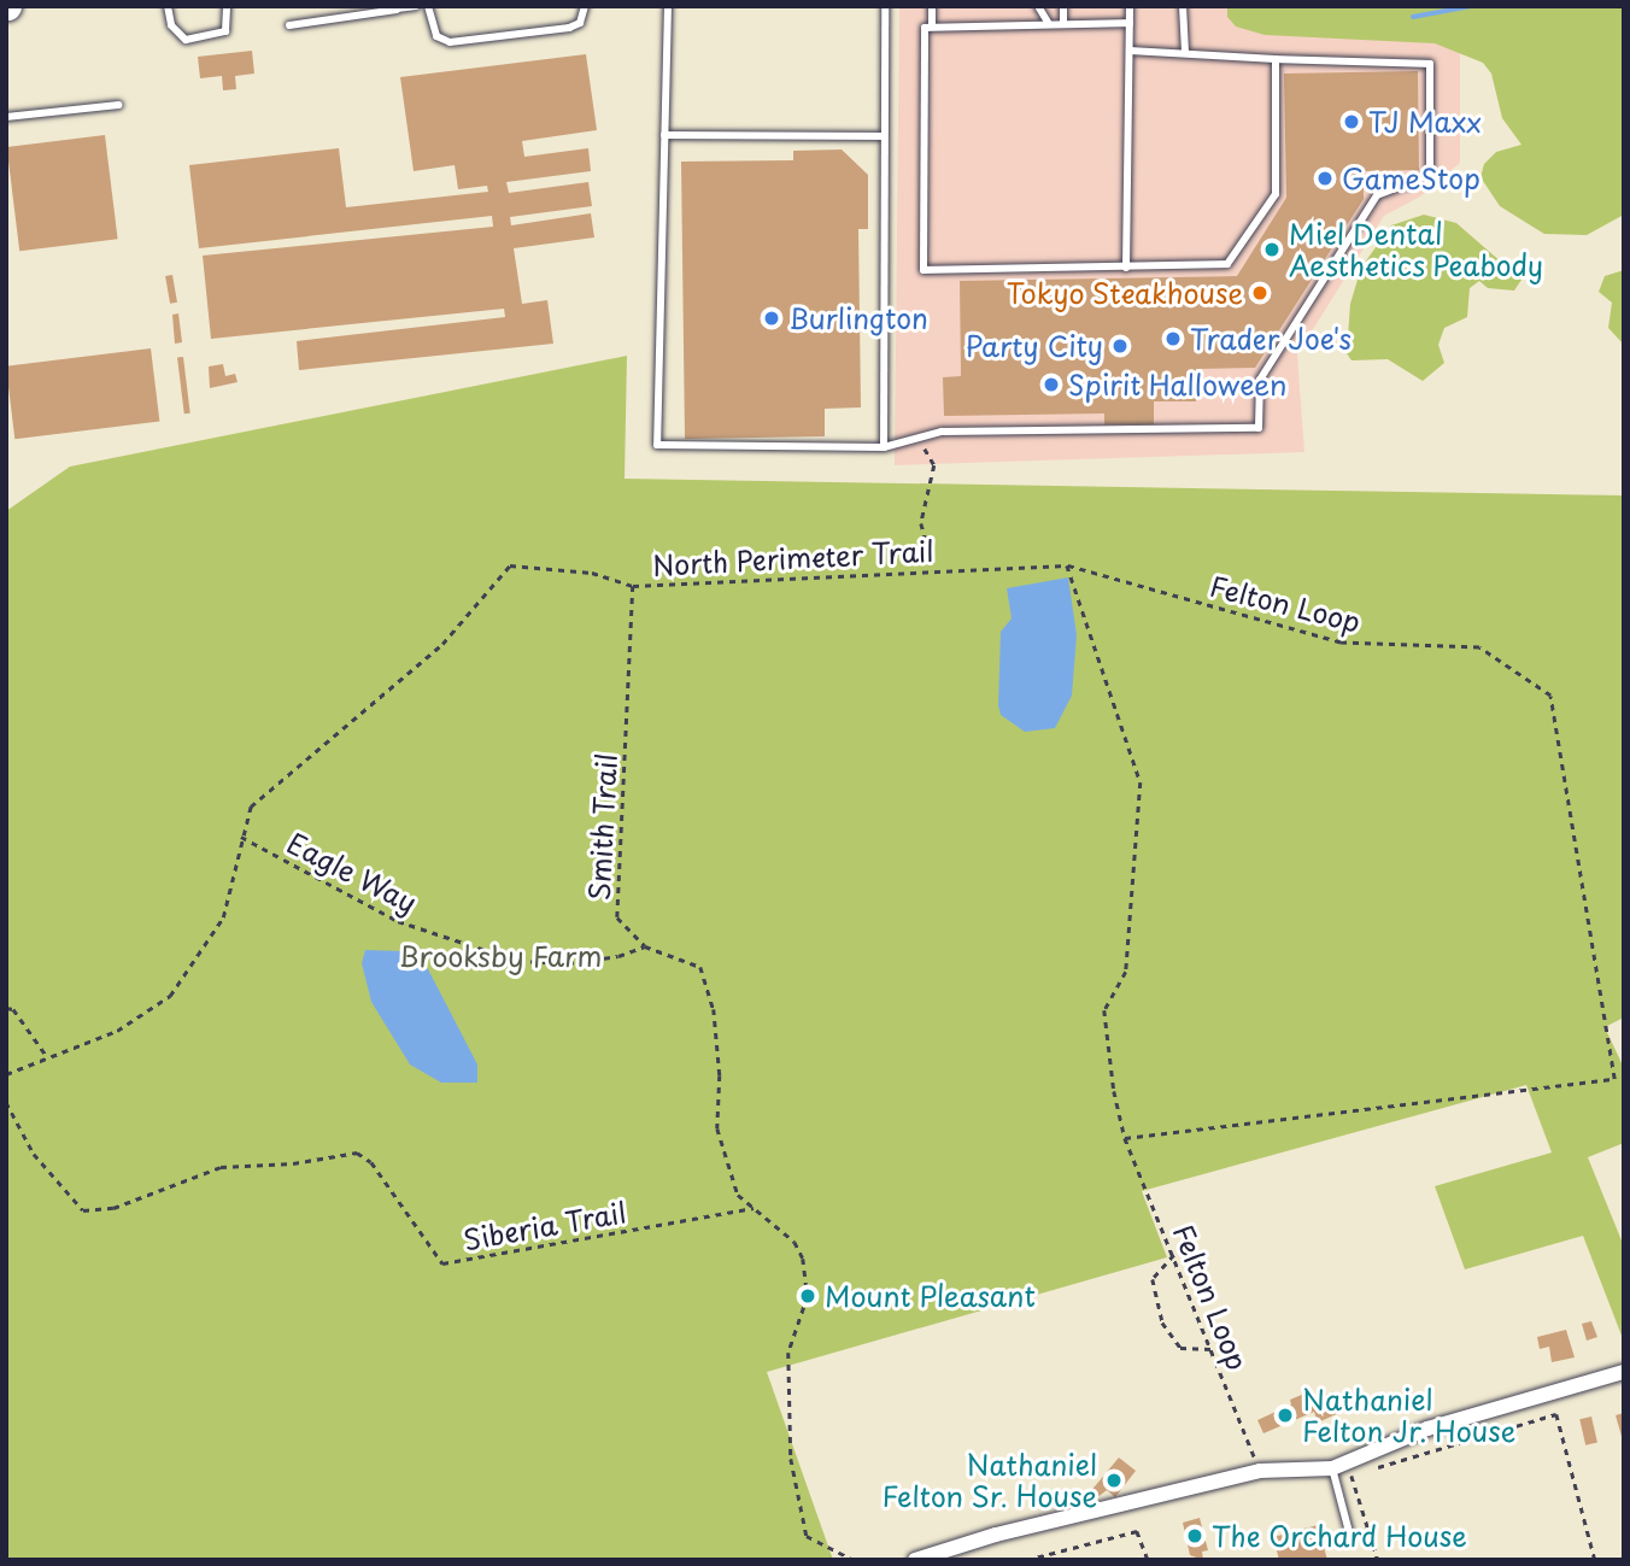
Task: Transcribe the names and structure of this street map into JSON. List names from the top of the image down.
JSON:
{
  "streets": {
    "path": [
      "North Perimeter Trail",
      "Felton Loop",
      "Smith Trail",
      "Eagle Way",
      "Siberia Trail"
    ]
  },
  "crossings": [
    ["North Perimeter Trail", "Felton Loop"],
    ["North Perimeter Trail", "Smith Trail"],
    ["North Perimeter Trail", "Eagle Way"],
    ["Smith Trail", "Eagle Way"],
    ["Smith Trail", "Siberia Trail"]
  ],
  "parks": ["Brooksby Farm"],
  "places": [
    "TJ Maxx",
    "GameStop",
    "Miel Dental Aesthetics Peabody",
    "Tokyo Steakhouse",
    "Burlington",
    "Trader Joe's",
    "Party City",
    "Spirit Halloween",
    "Mount Pleasant",
    "Nathaniel Felton Jr. House",
    "Nathaniel Felton Sr. House",
    "The Orchard House"
  ]
}
